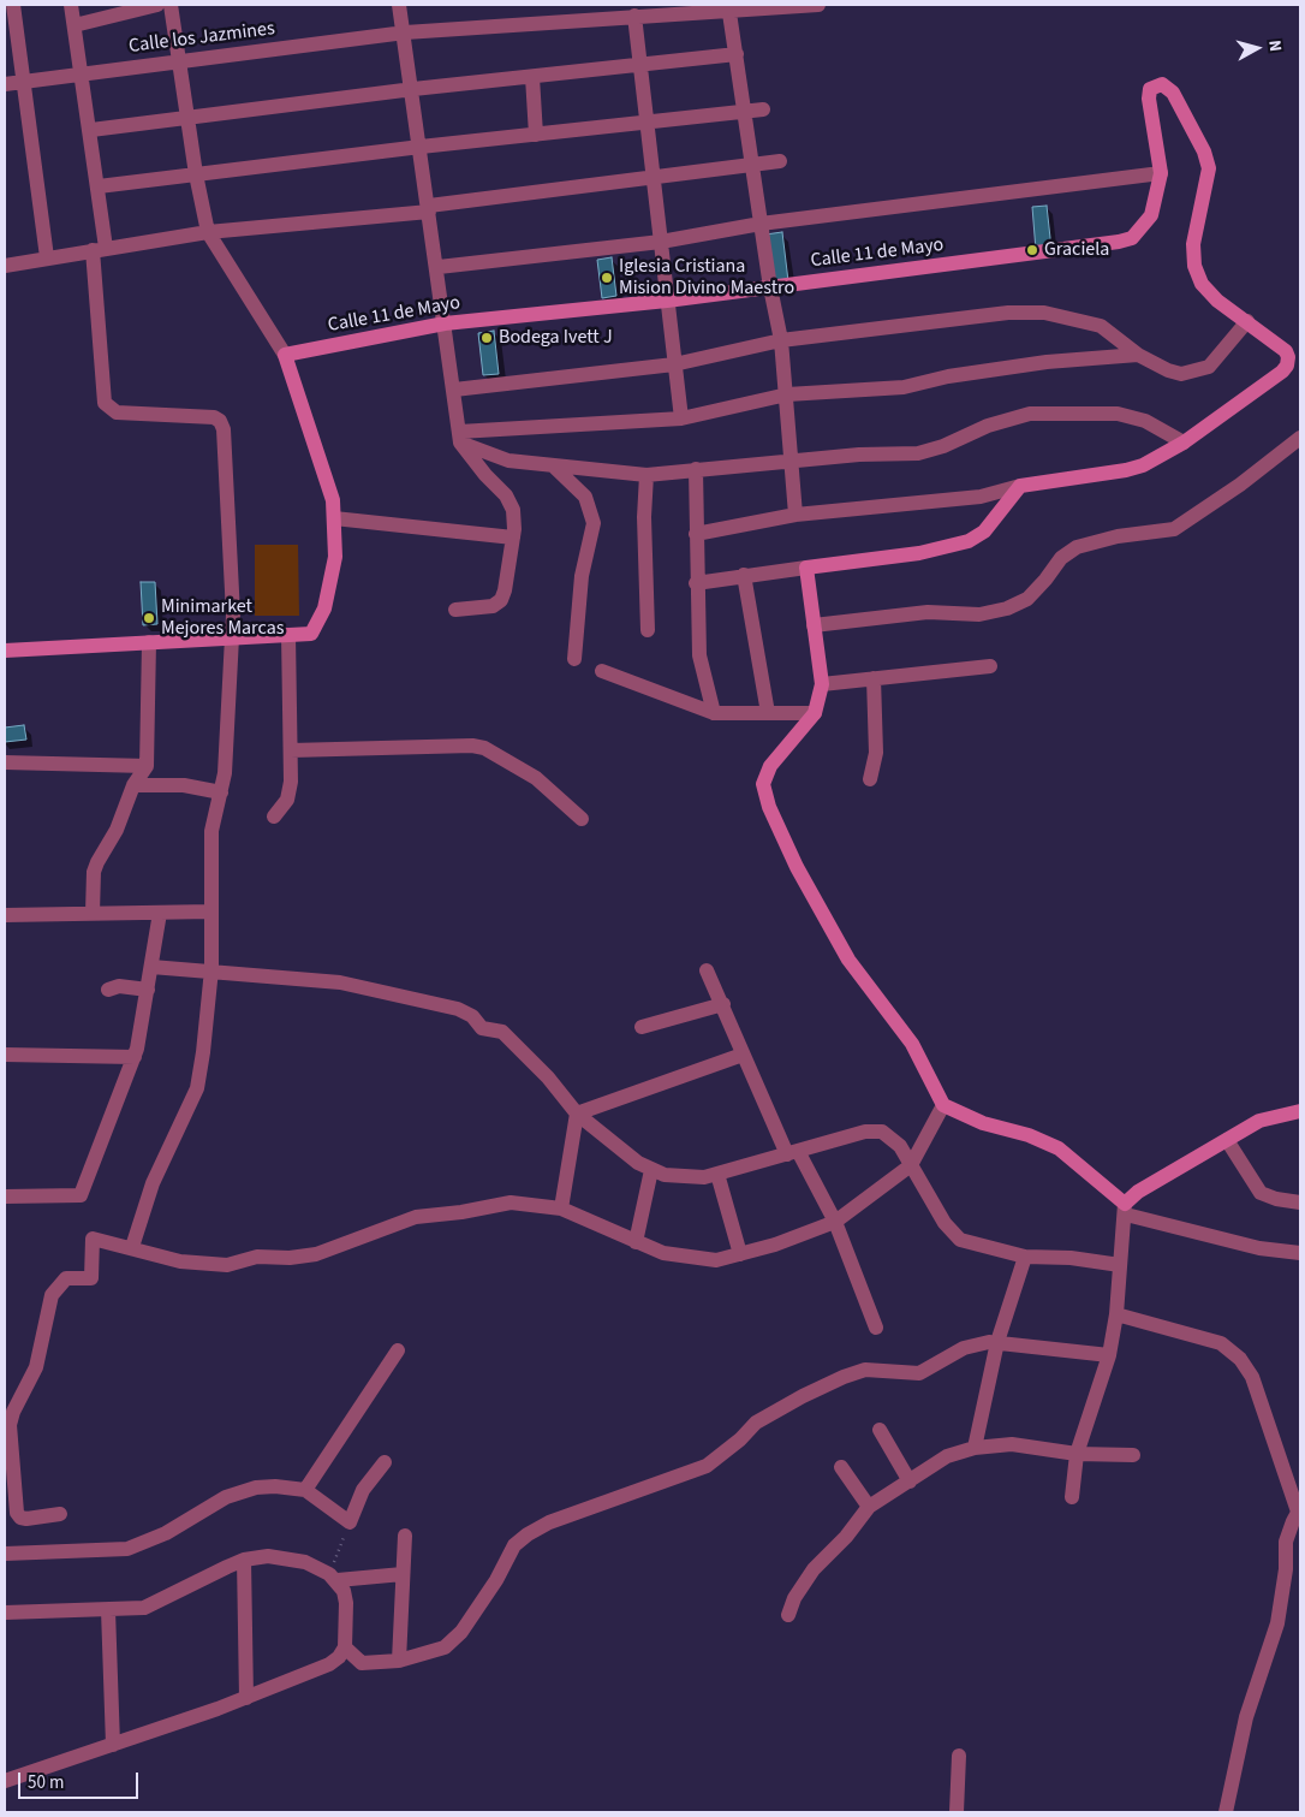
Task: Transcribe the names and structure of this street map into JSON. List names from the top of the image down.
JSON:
{
  "streets": {
    "street": ["Calle los Jazmines", "Calle 11 de Mayo"]
  },
  "places": [
    "Graciela",
    "Iglesia Cristiana Mision Divino Maestro",
    "Bodega Ivett J",
    "Minimarket Mejores Marcas"
  ],
  "scale_bar": "50 m",
  "north": "right"
}
